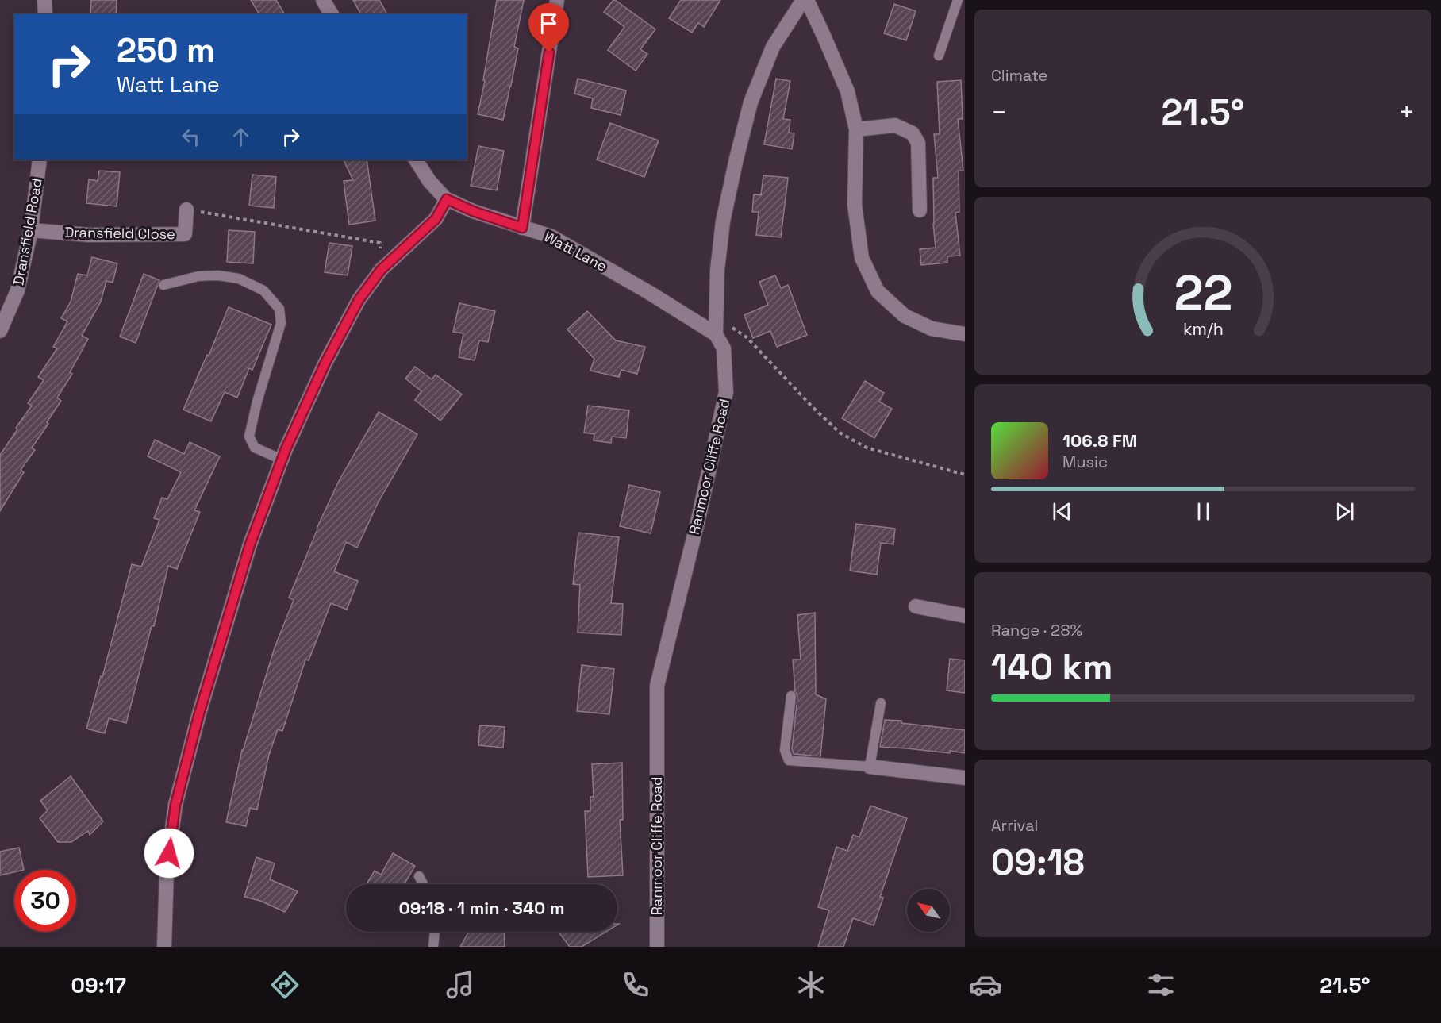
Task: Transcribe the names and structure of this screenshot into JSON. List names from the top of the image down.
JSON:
{
  "streets": {
    "street": [
      "Dransfield Road",
      "Dransfield Close",
      "Watt Lane",
      "Ranmoor Cliffe Road"
    ]
  },
  "crossings": [
    ["Dransfield Road", "Dransfield Close"],
    ["Watt Lane", "Ranmoor Cliffe Road"]
  ],
  "north": "top left",
  "page": {
    "tile": [
      "Climate",
      ["Range · 28%", "140 km"],
      ["Arrival", "09:18"]
    ],
    "turn": ["250 m", "Watt Lane"],
    "heat": ["−", "21.5°", "+"],
    "song": ["106.8 FM", "Music"],
    "limit": "30",
    "trip": "09:18 · 1 min · 340 m",
    "tabs": ["09:17", "21.5°"],
    "gauge": ["22", "km/h"]
  }
}
